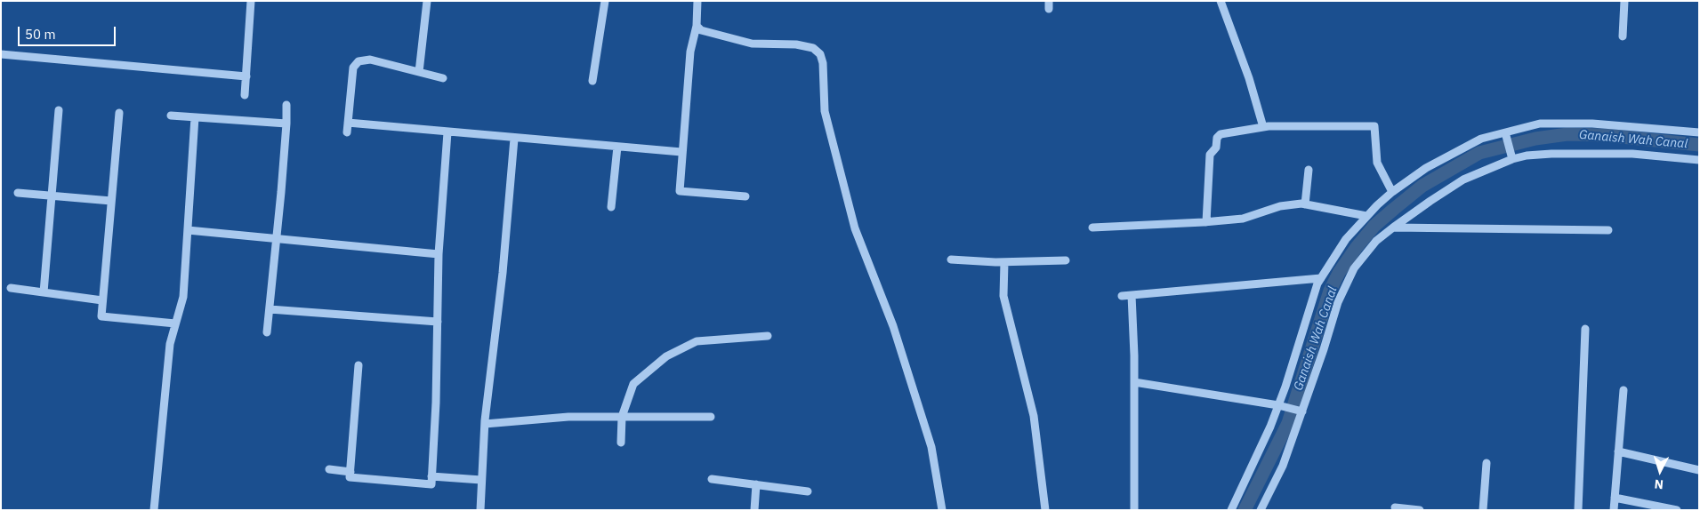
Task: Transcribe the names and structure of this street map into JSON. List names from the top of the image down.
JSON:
{
  "water": ["Ganaish Wah Canal"],
  "scale_bar": "50 m",
  "north": "bottom"
}
